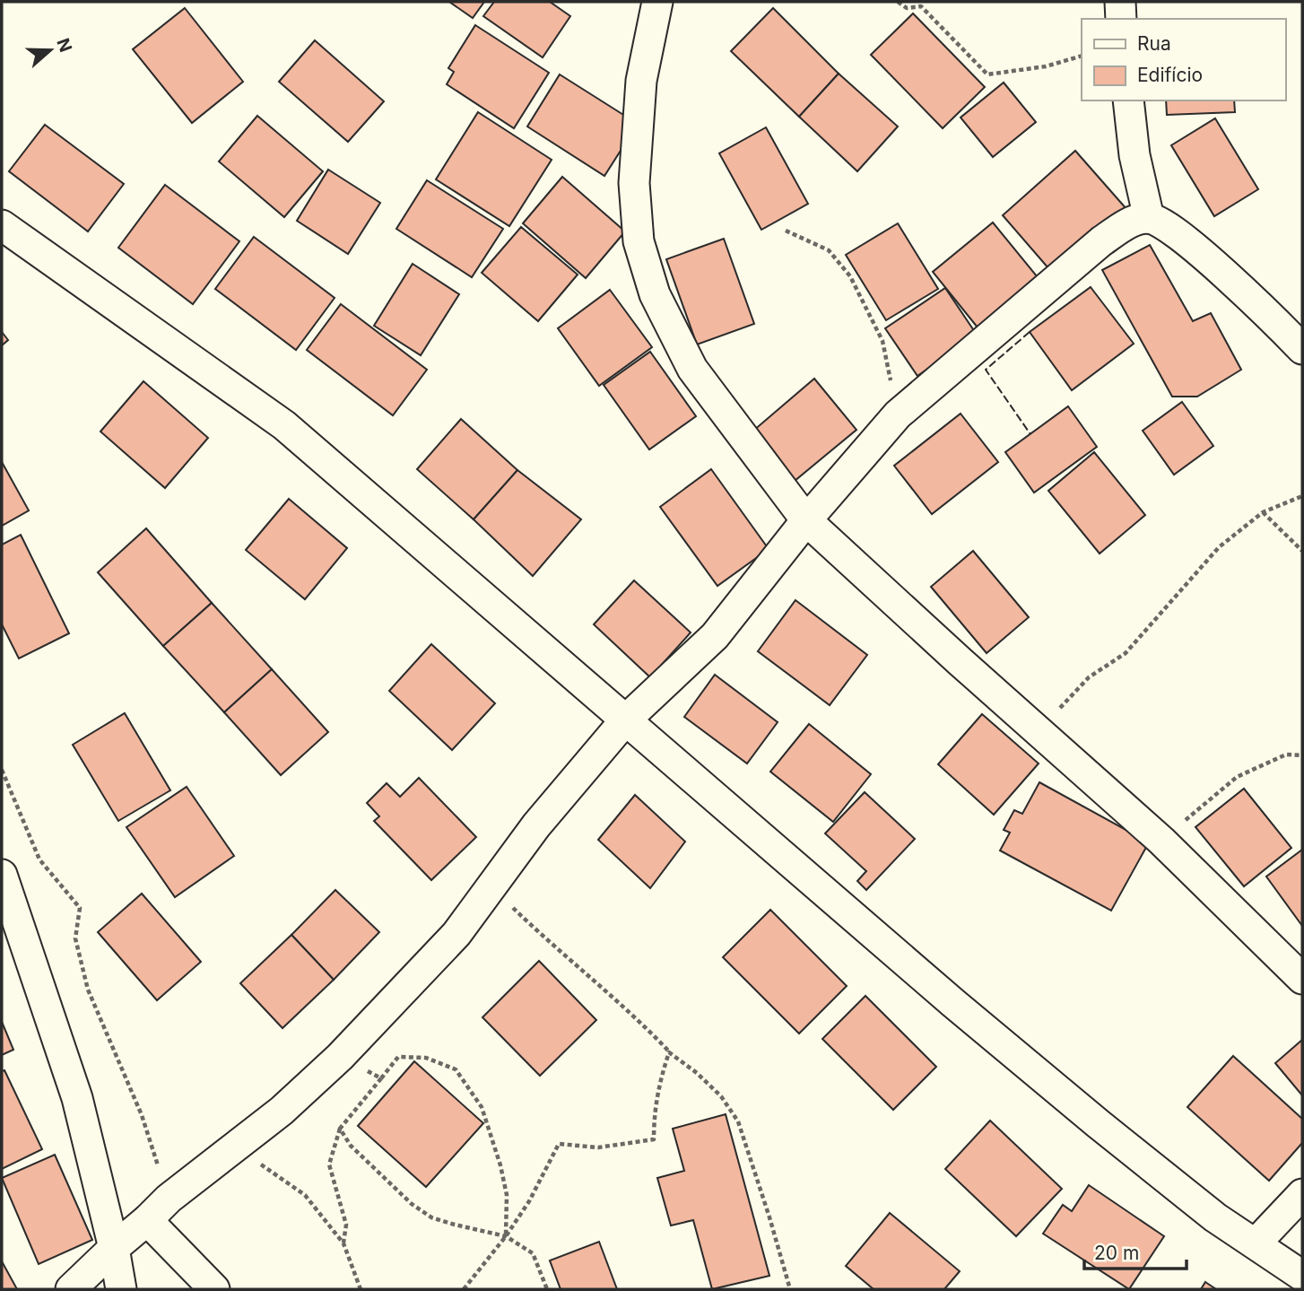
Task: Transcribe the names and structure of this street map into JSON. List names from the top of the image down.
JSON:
{
  "legend": ["Rua", "Edifício"],
  "scale_bar": "20 m",
  "north": "right"
}
